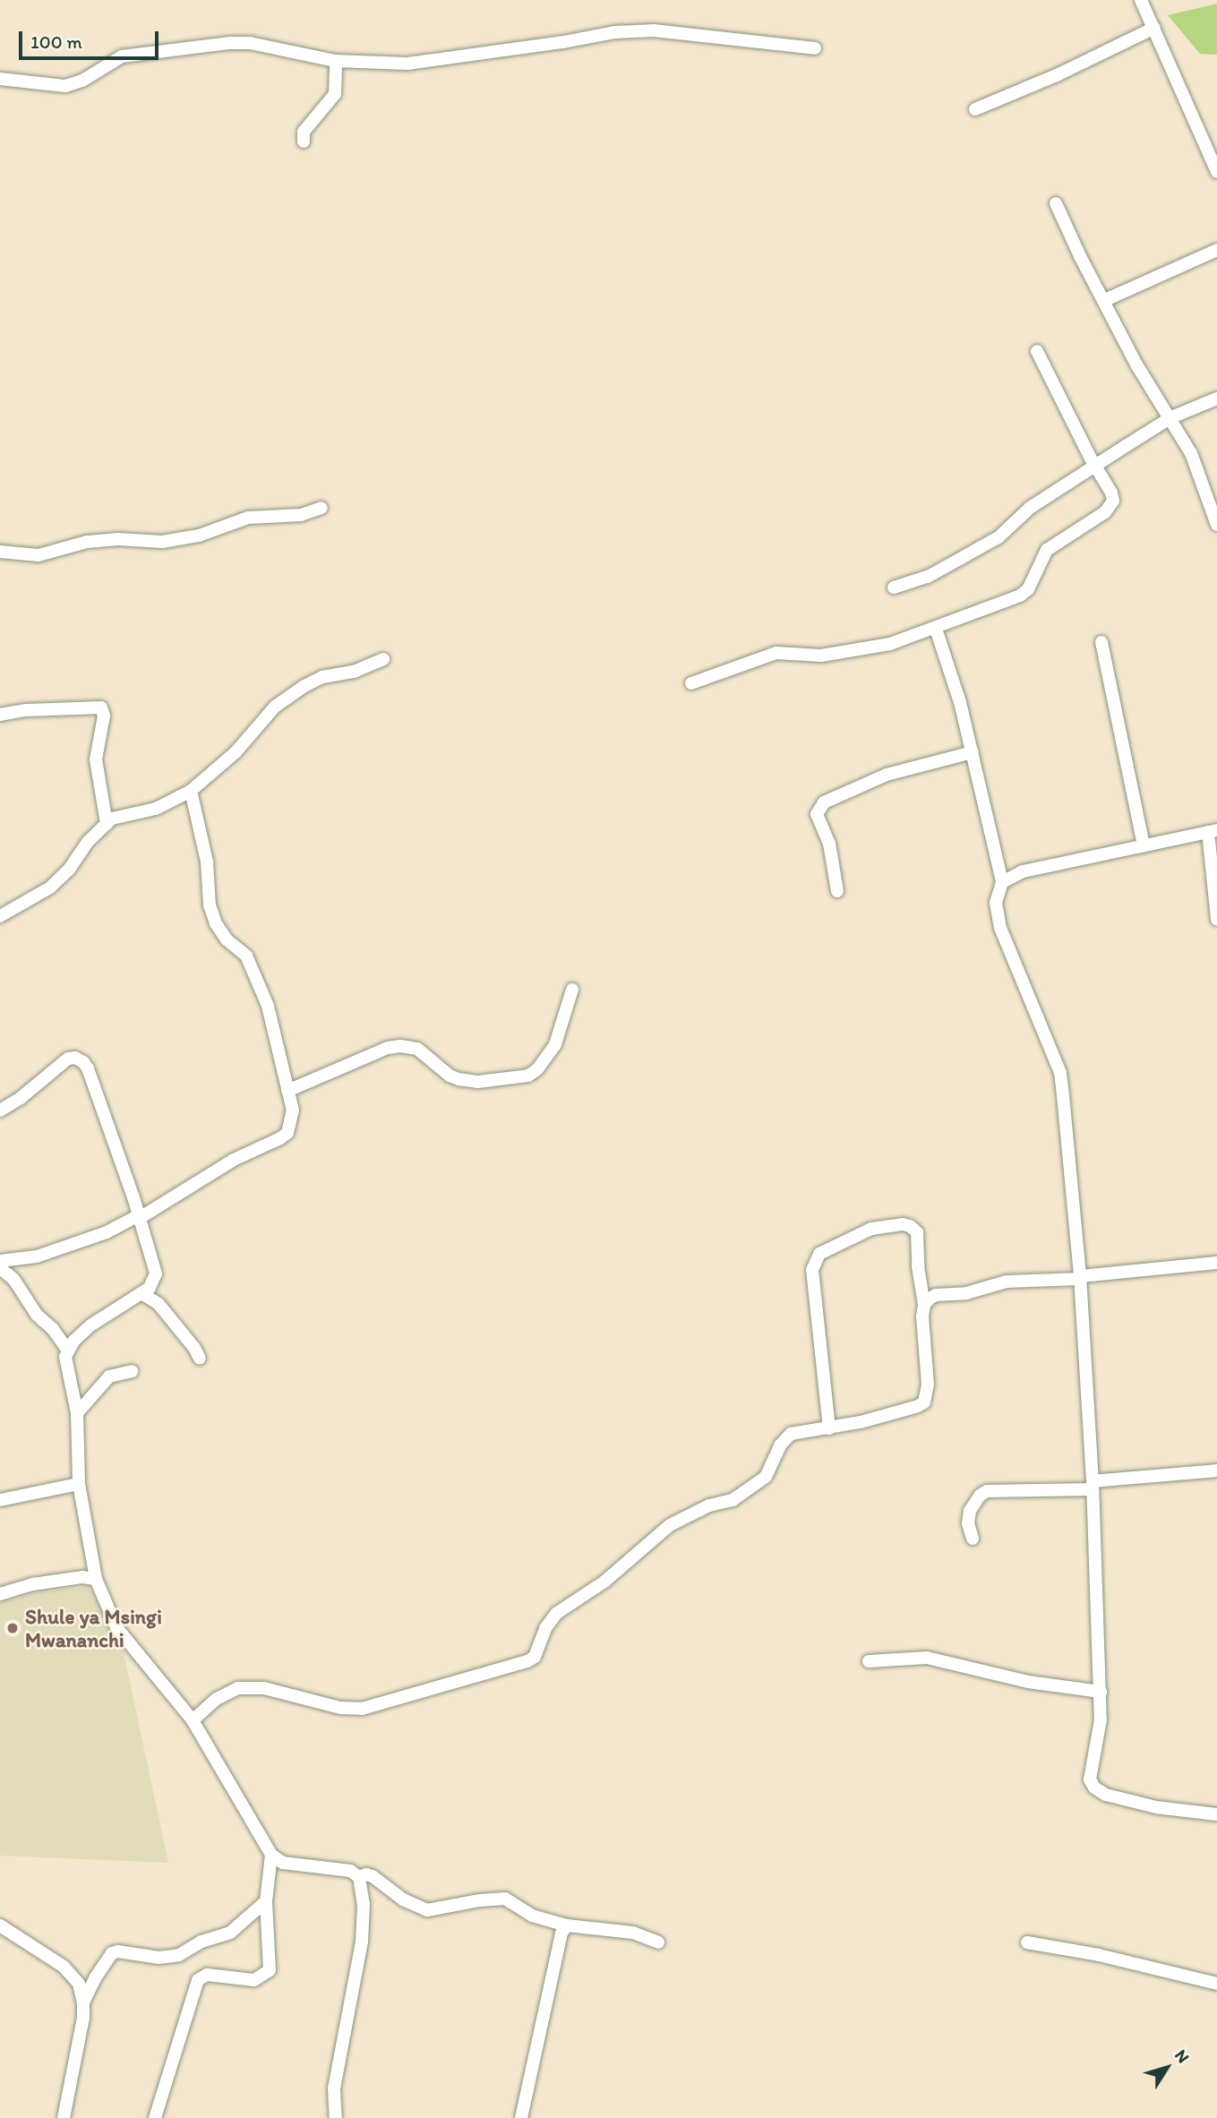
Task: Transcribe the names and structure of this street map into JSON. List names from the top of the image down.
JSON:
{
  "places": ["Shule ya Msingi Mwananchi"],
  "scale_bar": "100 m",
  "north": "top right"
}
